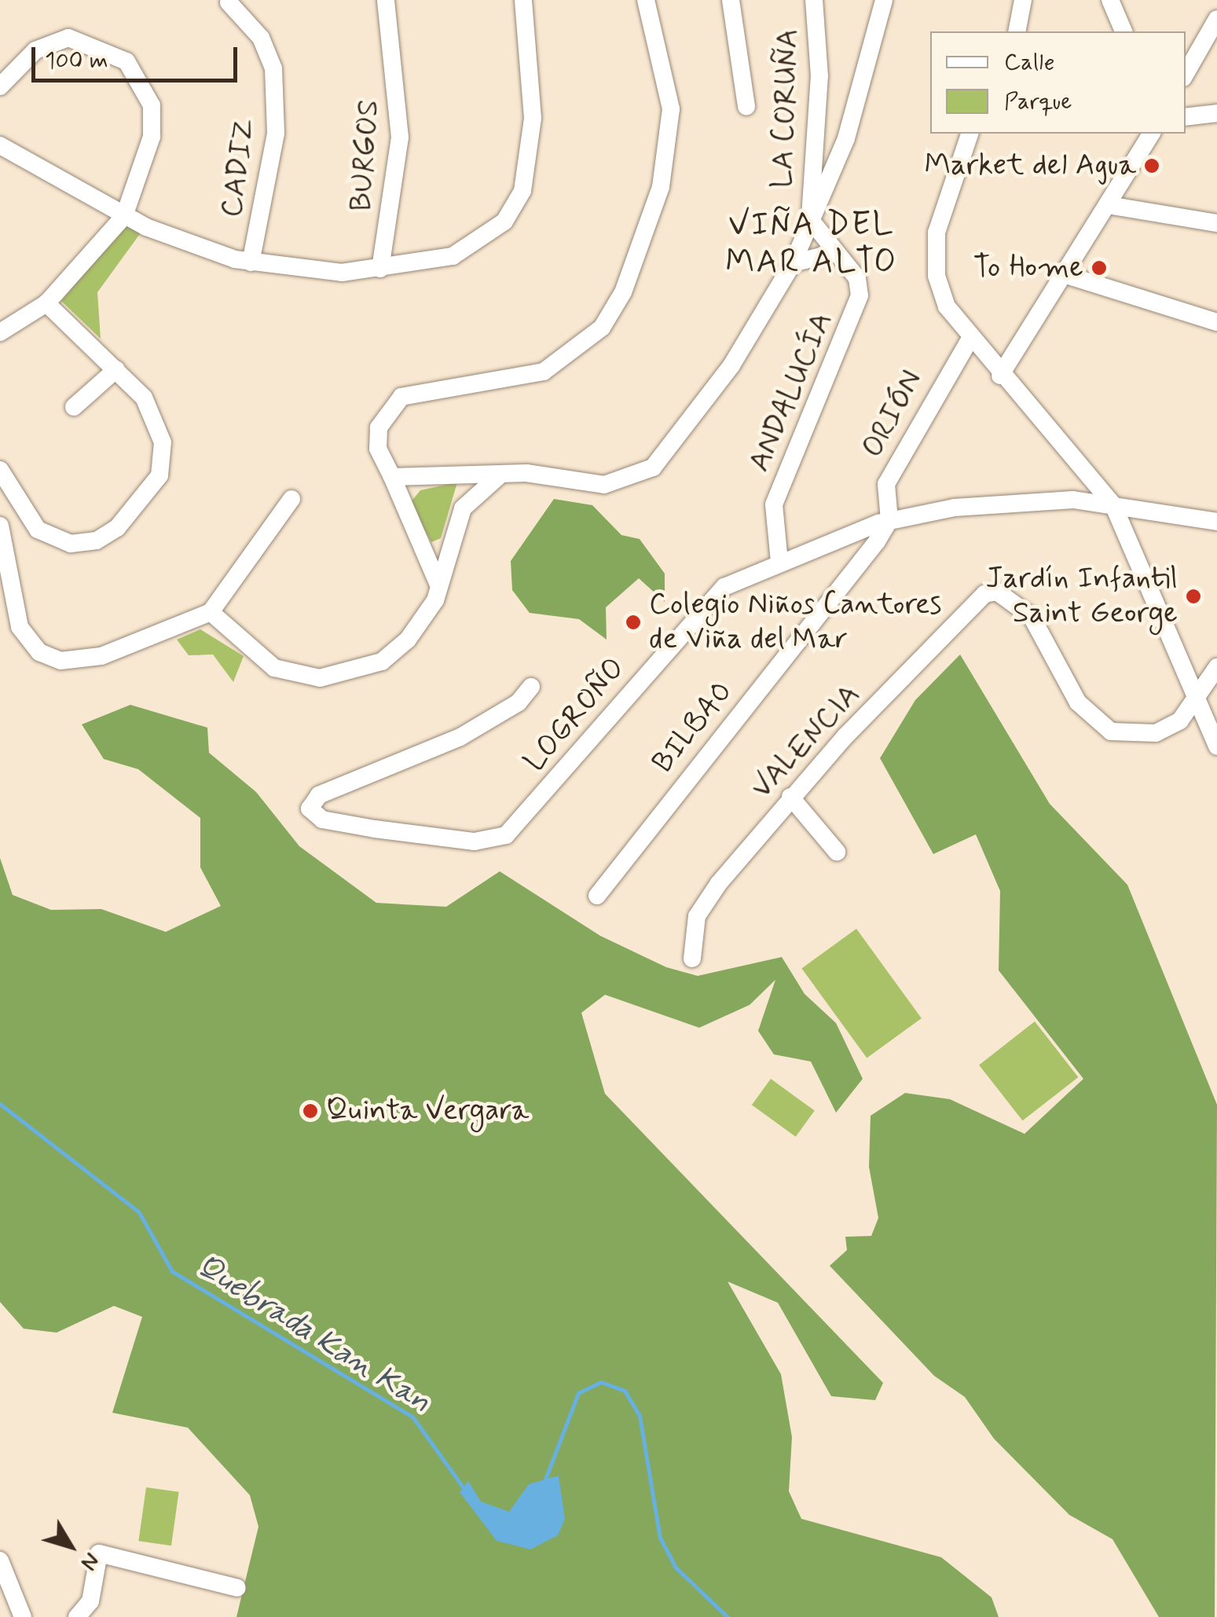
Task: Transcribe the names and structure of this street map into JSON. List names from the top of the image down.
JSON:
{
  "streets": {
    "street": [
      "LA CORUÑA",
      "BURGOS",
      "CADIZ",
      "ANDALUCÍA",
      "ORIÓN",
      "LOGROÑO",
      "BILBAO",
      "VALENCIA"
    ]
  },
  "crossings": [
    ["LA CORUÑA", "ANDALUCÍA"],
    ["ANDALUCÍA", "LOGROÑO"],
    ["ORIÓN", "LOGROÑO"],
    ["ORIÓN", "BILBAO"],
    ["LOGROÑO", "BILBAO"]
  ],
  "districts": ["VIÑA DEL MAR ALTO"],
  "water": ["Quebrada Kan Kan"],
  "places": [
    "Market del Agua",
    "To Home",
    "Jardín Infantil Saint George",
    "Colegio Niños Cantores de Viña del Mar",
    "Quinta Vergara"
  ],
  "legend": ["Calle", "Parque"],
  "scale_bar": "100 m",
  "north": "bottom right"
}
